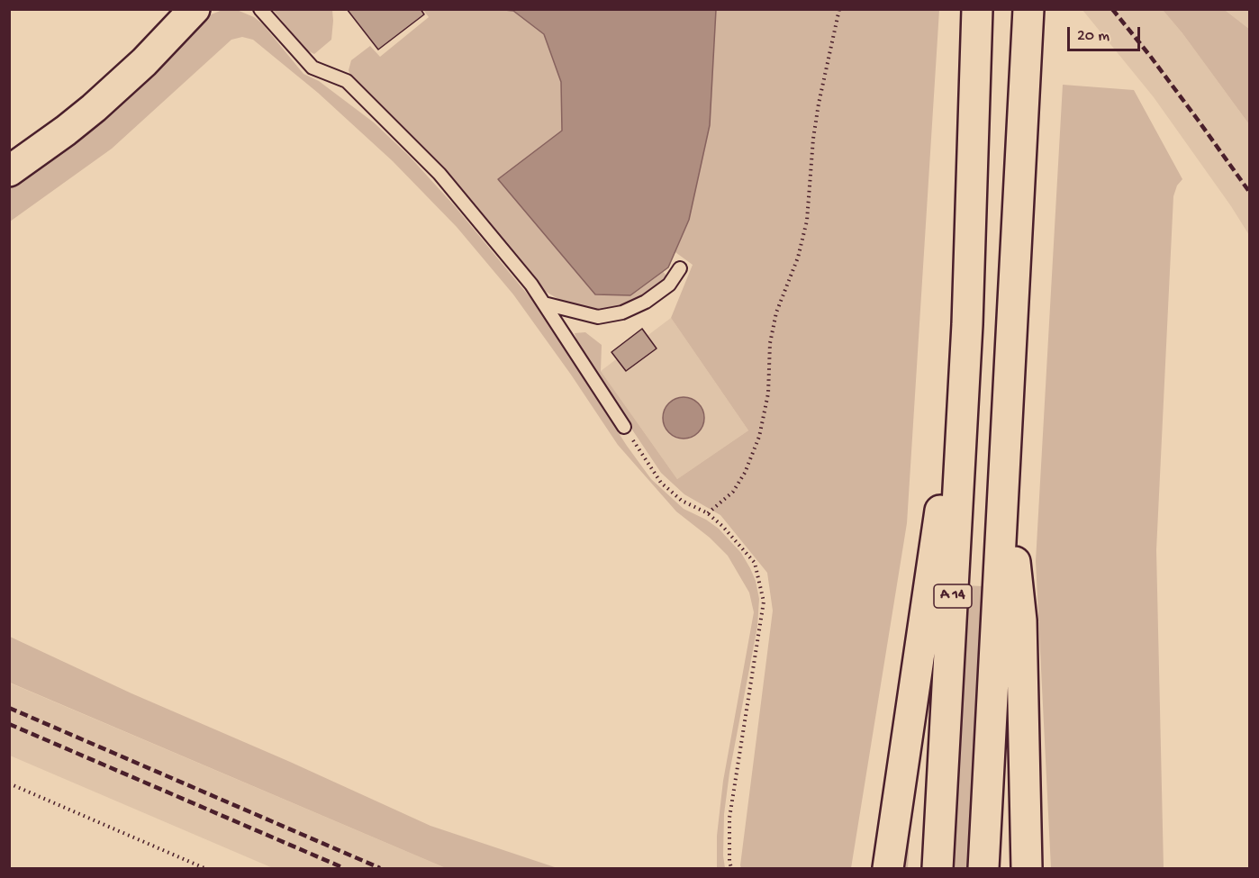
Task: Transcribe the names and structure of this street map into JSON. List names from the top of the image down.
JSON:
{
  "streets": {
    "main road": ["A 14"]
  },
  "scale_bar": "20 m"
}
